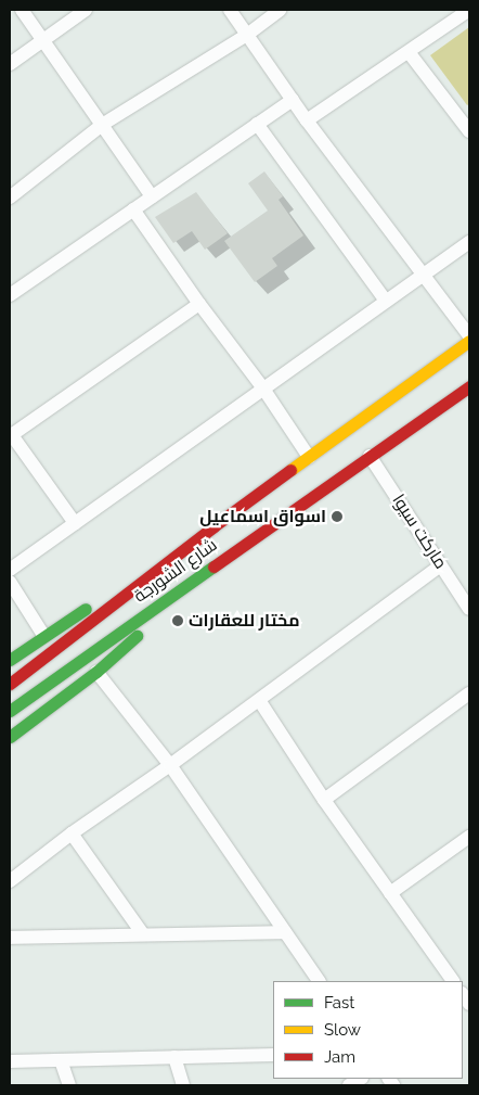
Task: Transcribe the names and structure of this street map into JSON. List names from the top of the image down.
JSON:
{
  "streets": {
    "main road": ["شارع الشورجة"],
    "street": ["مارکت سیوا"]
  },
  "crossings": [
    ["مارکت سیوا", "شارع الشورجة"]
  ],
  "places": ["اسواق اسماعيل", "مختار للعقارات"],
  "legend": ["Fast", "Slow", "Jam"]
}
